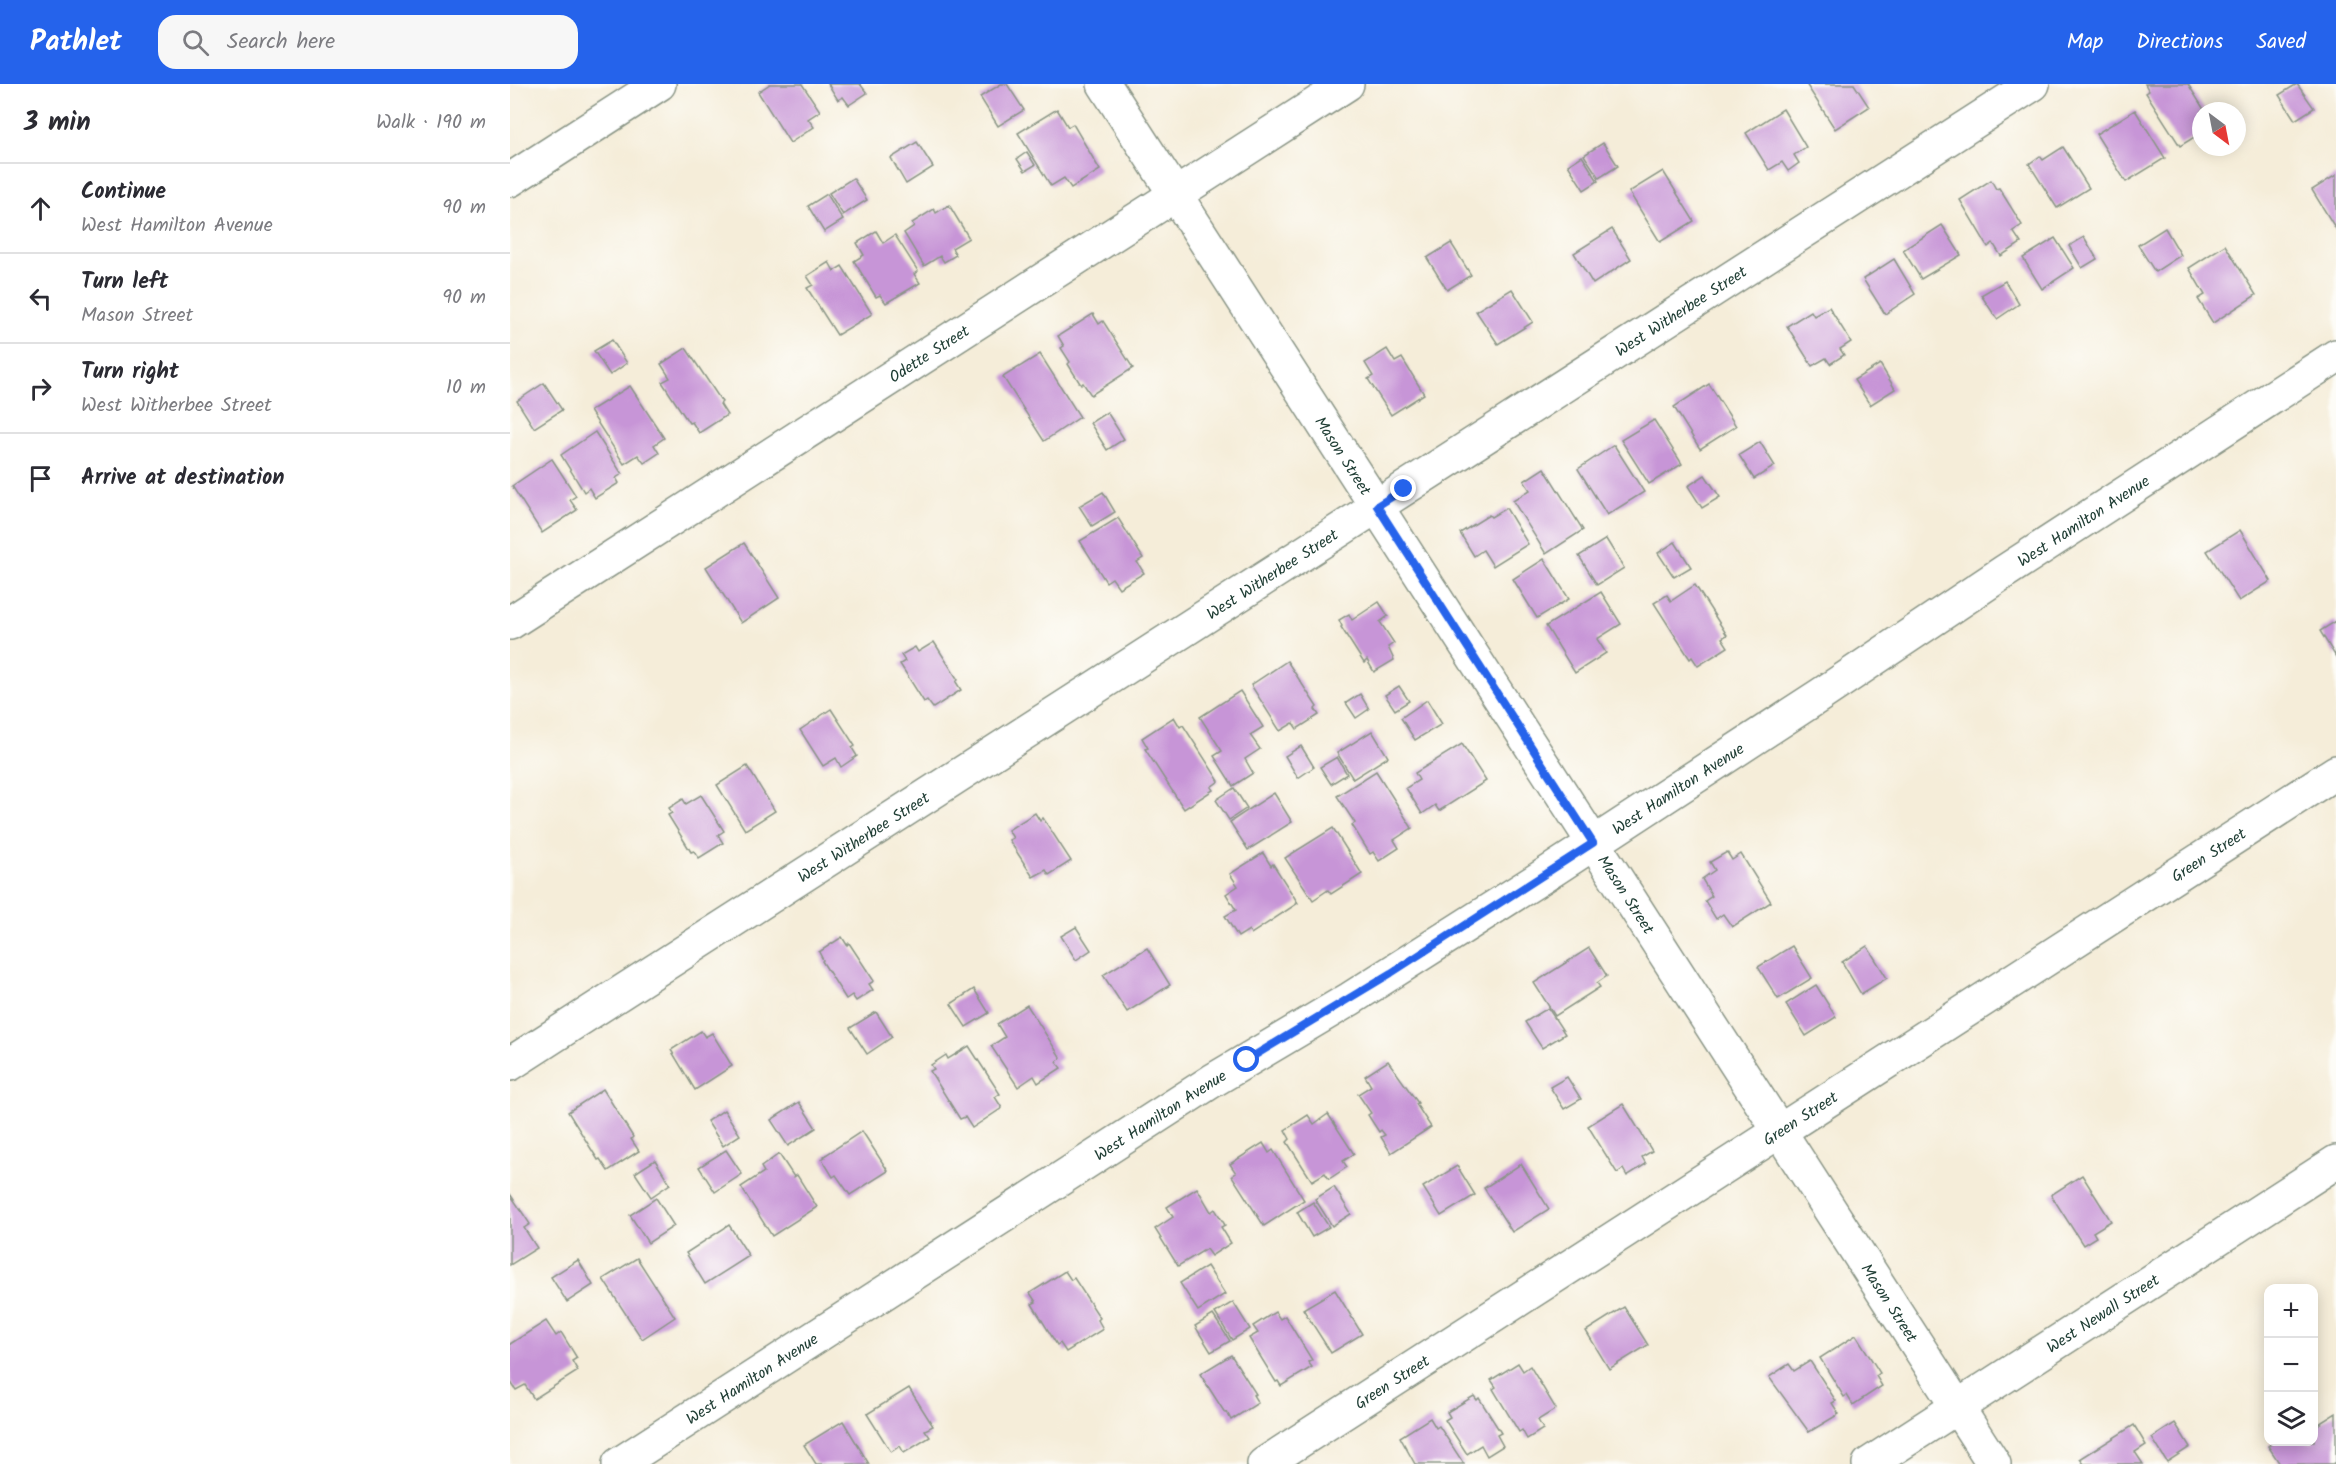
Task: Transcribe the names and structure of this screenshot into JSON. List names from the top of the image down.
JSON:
{
  "streets": {
    "street": [
      "West Witherbee Street",
      "Odette Street",
      "Mason Street",
      "West Hamilton Avenue",
      "Green Street",
      "West Newall Street"
    ]
  },
  "crossings": [
    ["West Witherbee Street", "Mason Street"],
    ["Odette Street", "Mason Street"],
    ["Mason Street", "West Hamilton Avenue"],
    ["Mason Street", "Green Street"],
    ["Mason Street", "West Newall Street"]
  ],
  "north": "bottom right",
  "page": {
    "header": "Pathlet",
    "search": "Search here",
    "nav": ["Map", "Directions", "Saved"],
    "heading": ["3 min", "Walk · 190 m"],
    "list": [
      ["Continue", "West Hamilton Avenue", "90 m"],
      ["Turn left", "Mason Street", "90 m"],
      ["Turn right", "West Witherbee Street", "10 m"],
      "Arrive at destination"
    ],
    "map_buttons": ["+", "−"]
  }
}
